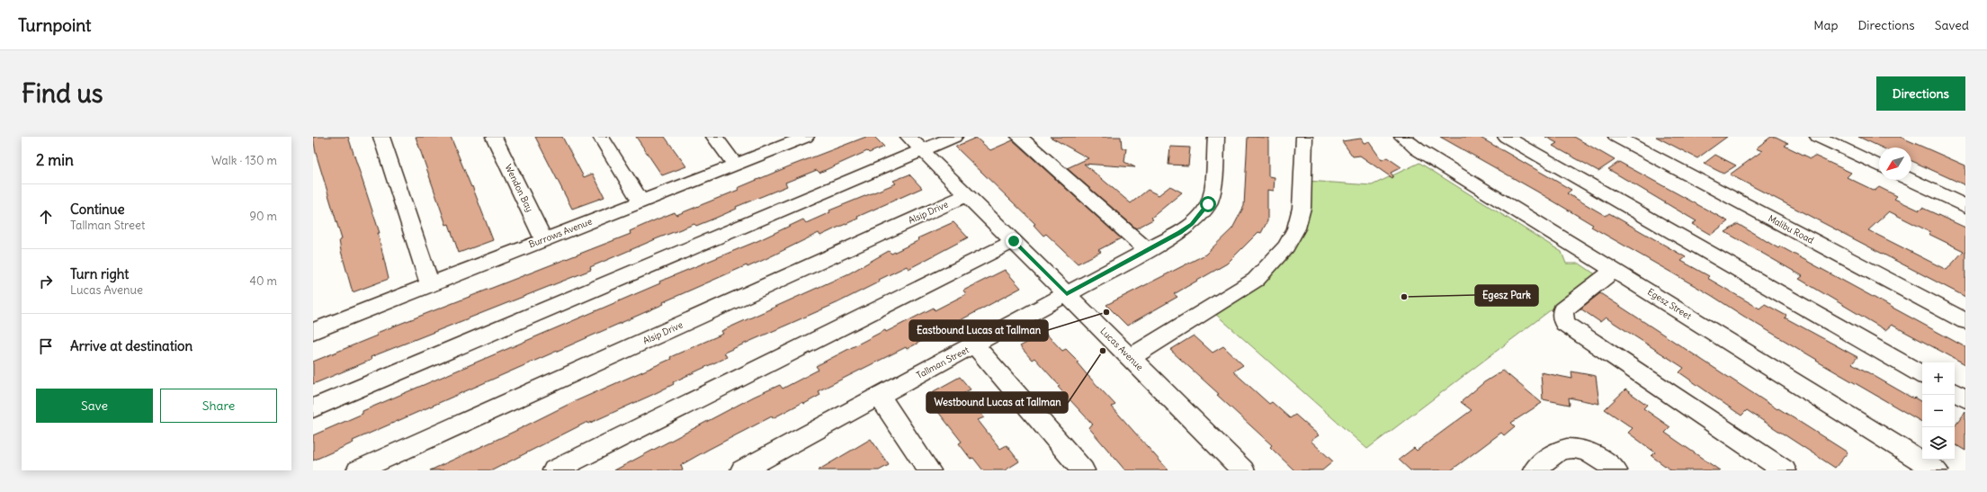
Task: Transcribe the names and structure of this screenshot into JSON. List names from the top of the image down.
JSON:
{
  "streets": {
    "street": [
      "Wendon Bay",
      "Alsip Drive",
      "Malibu Road",
      "Burrows Avenue",
      "Egesz Street",
      "Lucas Avenue",
      "Tallman Street"
    ]
  },
  "crossings": [
    ["Wendon Bay", "Burrows Avenue"],
    ["Alsip Drive", "Lucas Avenue"],
    ["Lucas Avenue", "Tallman Street"]
  ],
  "places": ["Egesz Park", "Eastbound Lucas at Tallman", "Westbound Lucas at Tallman"],
  "north": "bottom left",
  "page": {
    "header": "Turnpoint",
    "nav": ["Map", "Directions", "Saved"],
    "buttons": [
      "Directions",
      ["Save", "Share"]
    ],
    "title": "Find us",
    "heading": ["2 min", "Walk · 130 m"],
    "list": [
      ["Continue", "Tallman Street", "90 m"],
      ["Turn right", "Lucas Avenue", "40 m"],
      "Arrive at destination"
    ],
    "map_buttons": ["+", "−"]
  }
}
